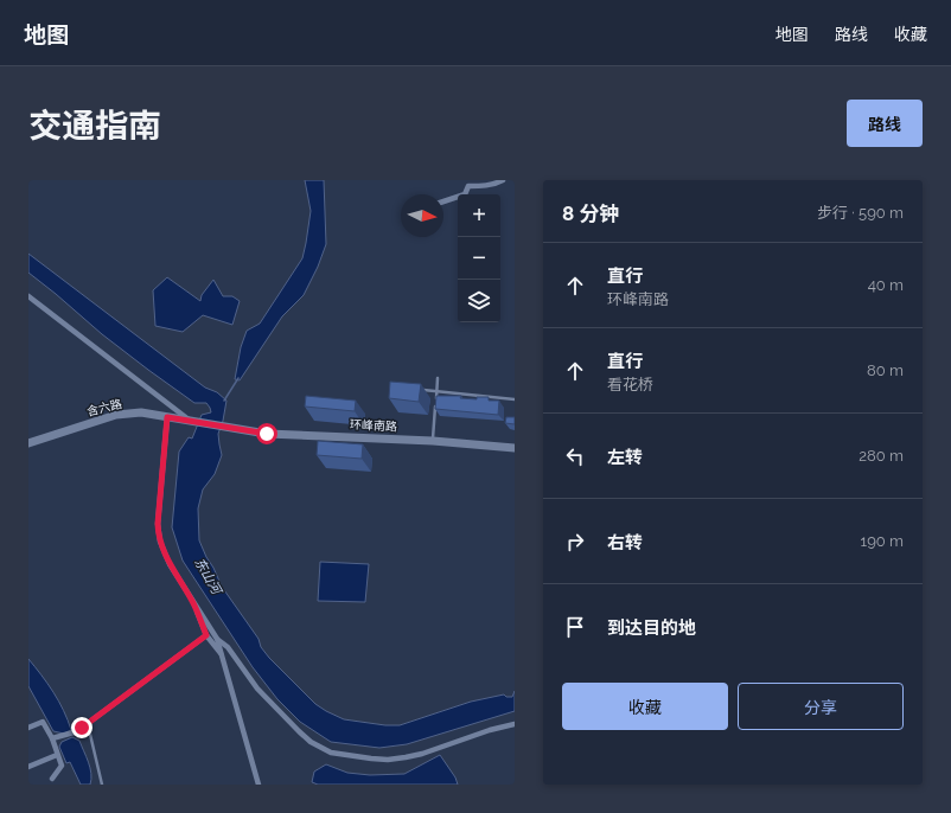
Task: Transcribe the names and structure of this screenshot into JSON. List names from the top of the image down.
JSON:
{
  "streets": {
    "main road": ["含六路", "环峰南路"]
  },
  "crossings": [
    ["含六路", "环峰南路"]
  ],
  "water": ["东山河"],
  "north": "right",
  "page": {
    "header": "地图",
    "nav": ["地图", "路线", "收藏"],
    "title": "交通指南",
    "buttons": [
      "路线",
      ["收藏", "分享"]
    ],
    "heading": ["8 分钟", "步行 · 590 m"],
    "map_buttons": ["+", "−"],
    "list": [
      ["直行", "环峰南路", "40 m"],
      ["直行", "看花桥", "80 m"],
      ["左转", "280 m"],
      ["右转", "190 m"],
      "到达目的地"
    ]
  }
}
